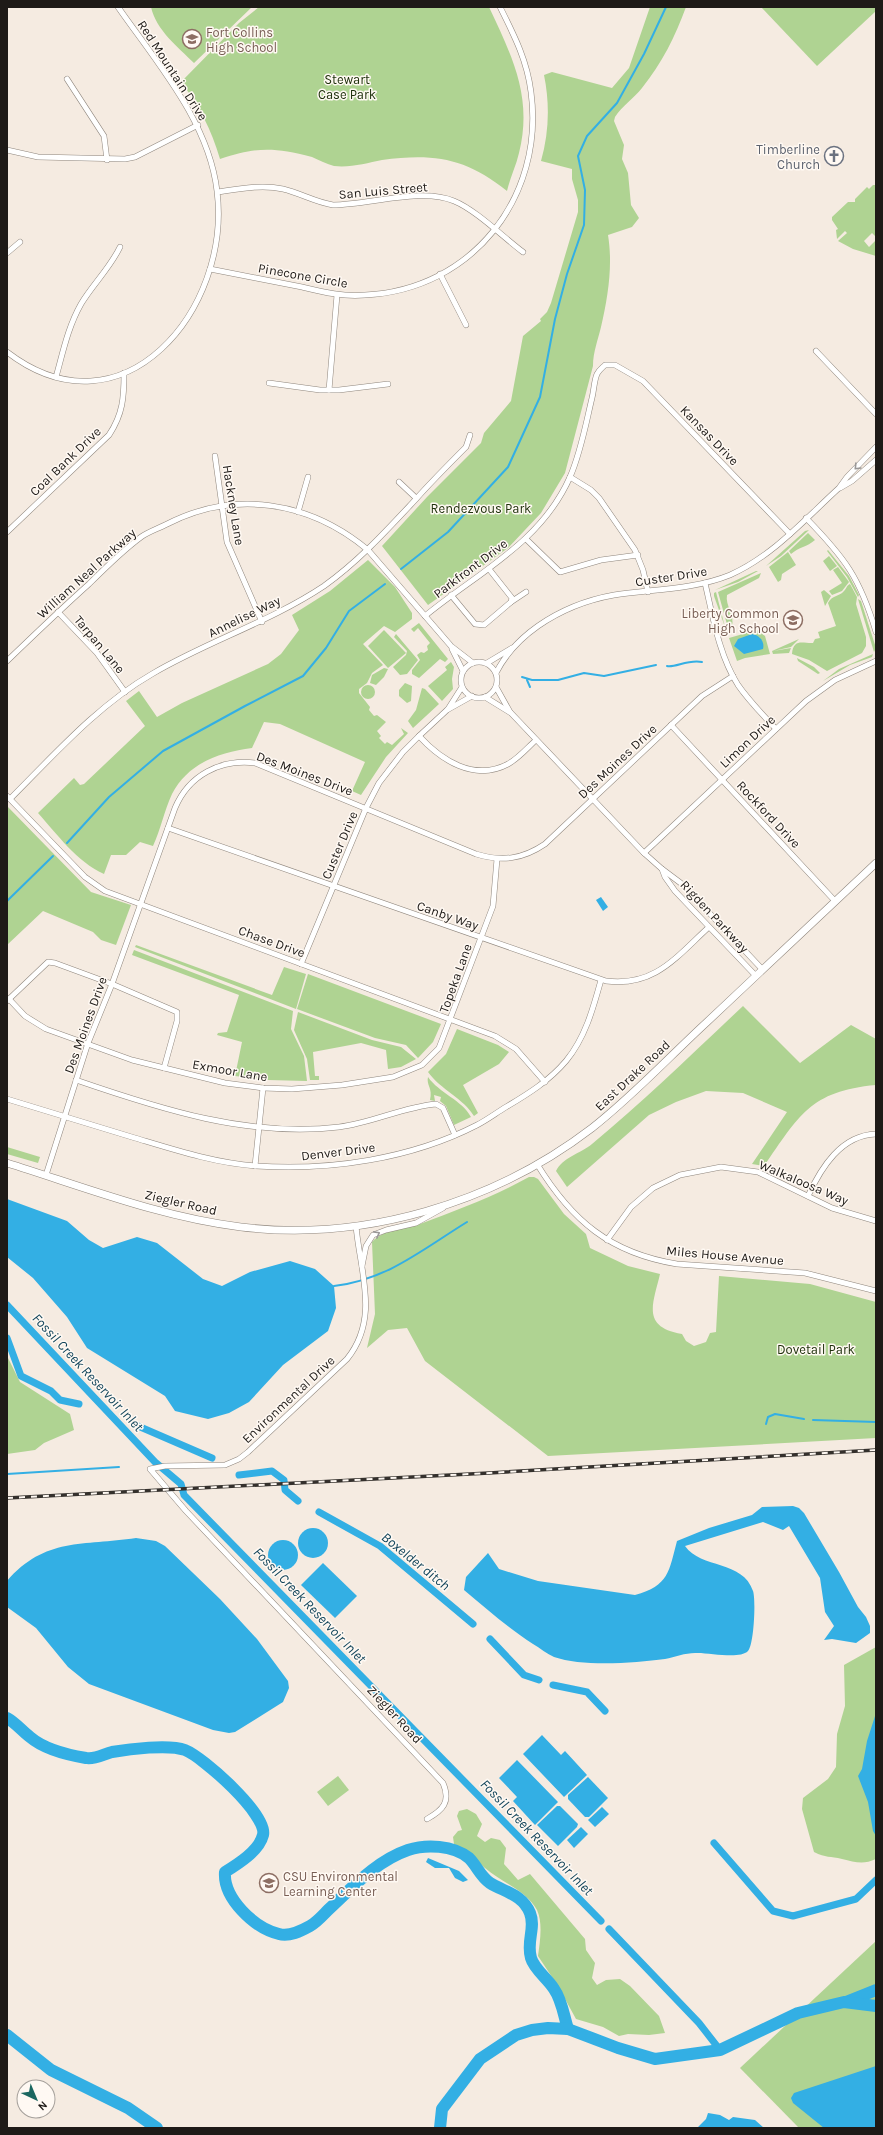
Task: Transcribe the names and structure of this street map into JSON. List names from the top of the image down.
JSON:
{
  "streets": {
    "main road": ["East Drake Road", "Ziegler Road"],
    "street": [
      "Red Mountain Drive",
      "San Luis Street",
      "Pinecone Circle",
      "Kansas Drive",
      "Coal Bank Drive",
      "Hackney Lane",
      "Parkfront Drive",
      "William Neal Parkway",
      "Custer Drive",
      "Annelise Way",
      "Tarpan Lane",
      "Limon Drive",
      "Des Moines Drive",
      "Rockford Drive",
      "Canby Way",
      "Rigden Parkway",
      "Chase Drive",
      "Topeka Lane",
      "Exmoor Lane",
      "Denver Drive",
      "Walkaloosa Way",
      "Miles House Avenue",
      "Environmental Drive"
    ]
  },
  "crossings": [
    ["Red Mountain Drive", "San Luis Street"],
    ["Red Mountain Drive", "Pinecone Circle"],
    ["Red Mountain Drive", "Coal Bank Drive"],
    ["San Luis Street", "Pinecone Circle"],
    ["Kansas Drive", "Parkfront Drive"],
    ["Kansas Drive", "Custer Drive"],
    ["Hackney Lane", "William Neal Parkway"],
    ["Hackney Lane", "Annelise Way"],
    ["William Neal Parkway", "Annelise Way"],
    ["William Neal Parkway", "Tarpan Lane"],
    ["Custer Drive", "Des Moines Drive"],
    ["Custer Drive", "Canby Way"],
    ["Custer Drive", "Rigden Parkway"],
    ["Custer Drive", "Chase Drive"],
    ["Annelise Way", "Tarpan Lane"],
    ["Annelise Way", "Chase Drive"],
    ["Limon Drive", "Rockford Drive"],
    ["Limon Drive", "Rigden Parkway"],
    ["Des Moines Drive", "Rockford Drive"],
    ["Des Moines Drive", "Canby Way"],
    ["Des Moines Drive", "Rigden Parkway"],
    ["Des Moines Drive", "Chase Drive"],
    ["Des Moines Drive", "Topeka Lane"],
    ["Des Moines Drive", "Exmoor Lane"],
    ["Des Moines Drive", "Denver Drive"],
    ["Des Moines Drive", "Ziegler Road"],
    ["Rockford Drive", "East Drake Road"],
    ["Canby Way", "Rigden Parkway"],
    ["Canby Way", "Topeka Lane"],
    ["Canby Way", "Denver Drive"],
    ["Rigden Parkway", "East Drake Road"],
    ["Chase Drive", "Topeka Lane"],
    ["Chase Drive", "Denver Drive"],
    ["Topeka Lane", "Exmoor Lane"],
    ["East Drake Road", "Ziegler Road"],
    ["East Drake Road", "Miles House Avenue"],
    ["East Drake Road", "Environmental Drive"],
    ["Walkaloosa Way", "Miles House Avenue"],
    ["Ziegler Road", "Environmental Drive"]
  ],
  "water": ["Fossil Creek Reservoir Inlet", "Boxelder ditch"],
  "parks": ["Stewart Case Park", "Rendezvous Park", "Dovetail Park"],
  "places": {
    "school or university": ["Fort Collins High School", "Liberty Common High School", "CSU Environmental Learning Center"],
    "church": ["Timberline Church"]
  },
  "north": "bottom right"
}
